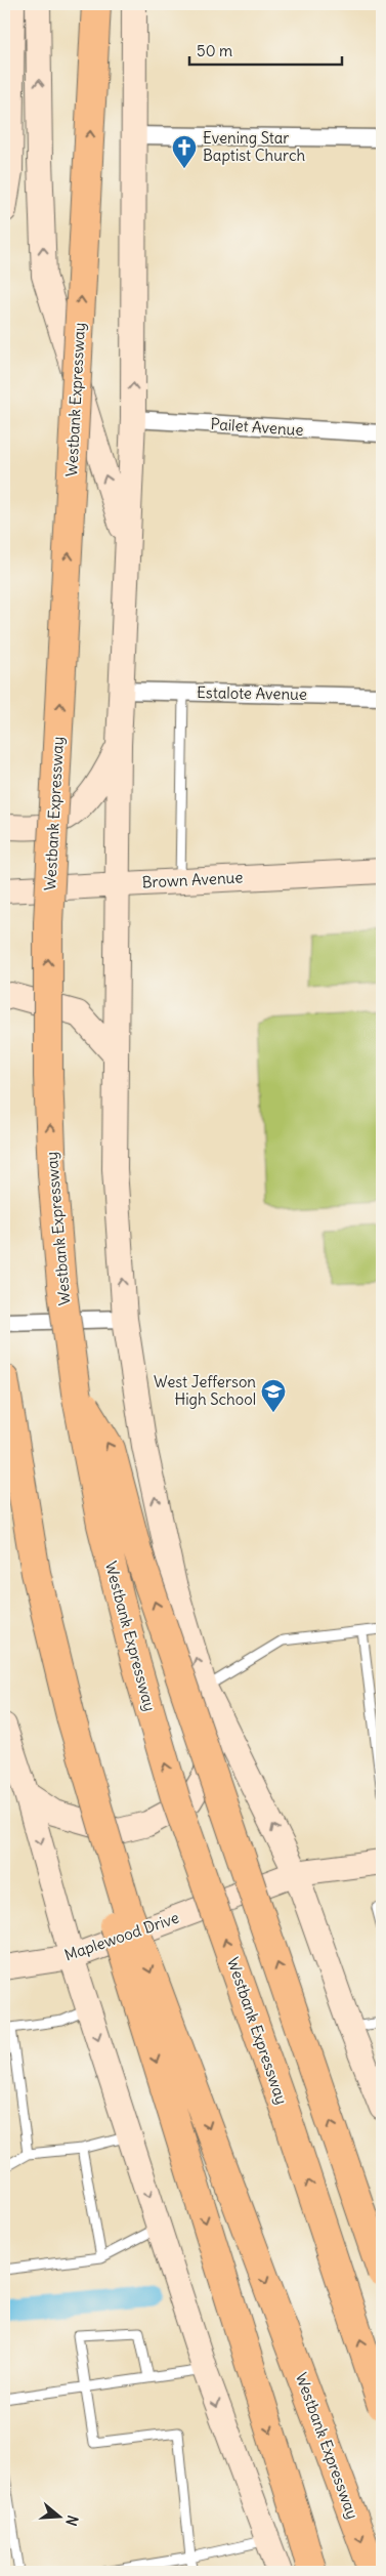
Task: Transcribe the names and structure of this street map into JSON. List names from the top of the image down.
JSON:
{
  "streets": {
    "highway": ["Westbank Expressway"],
    "main road": ["Brown Avenue", "Maplewood Drive"],
    "street": ["Pailet Avenue", "Estalote Avenue"]
  },
  "places": {
    "church": ["Evening Star Baptist Church"],
    "school or university": ["West Jefferson High School"]
  },
  "scale_bar": "50 m",
  "north": "right"
}
